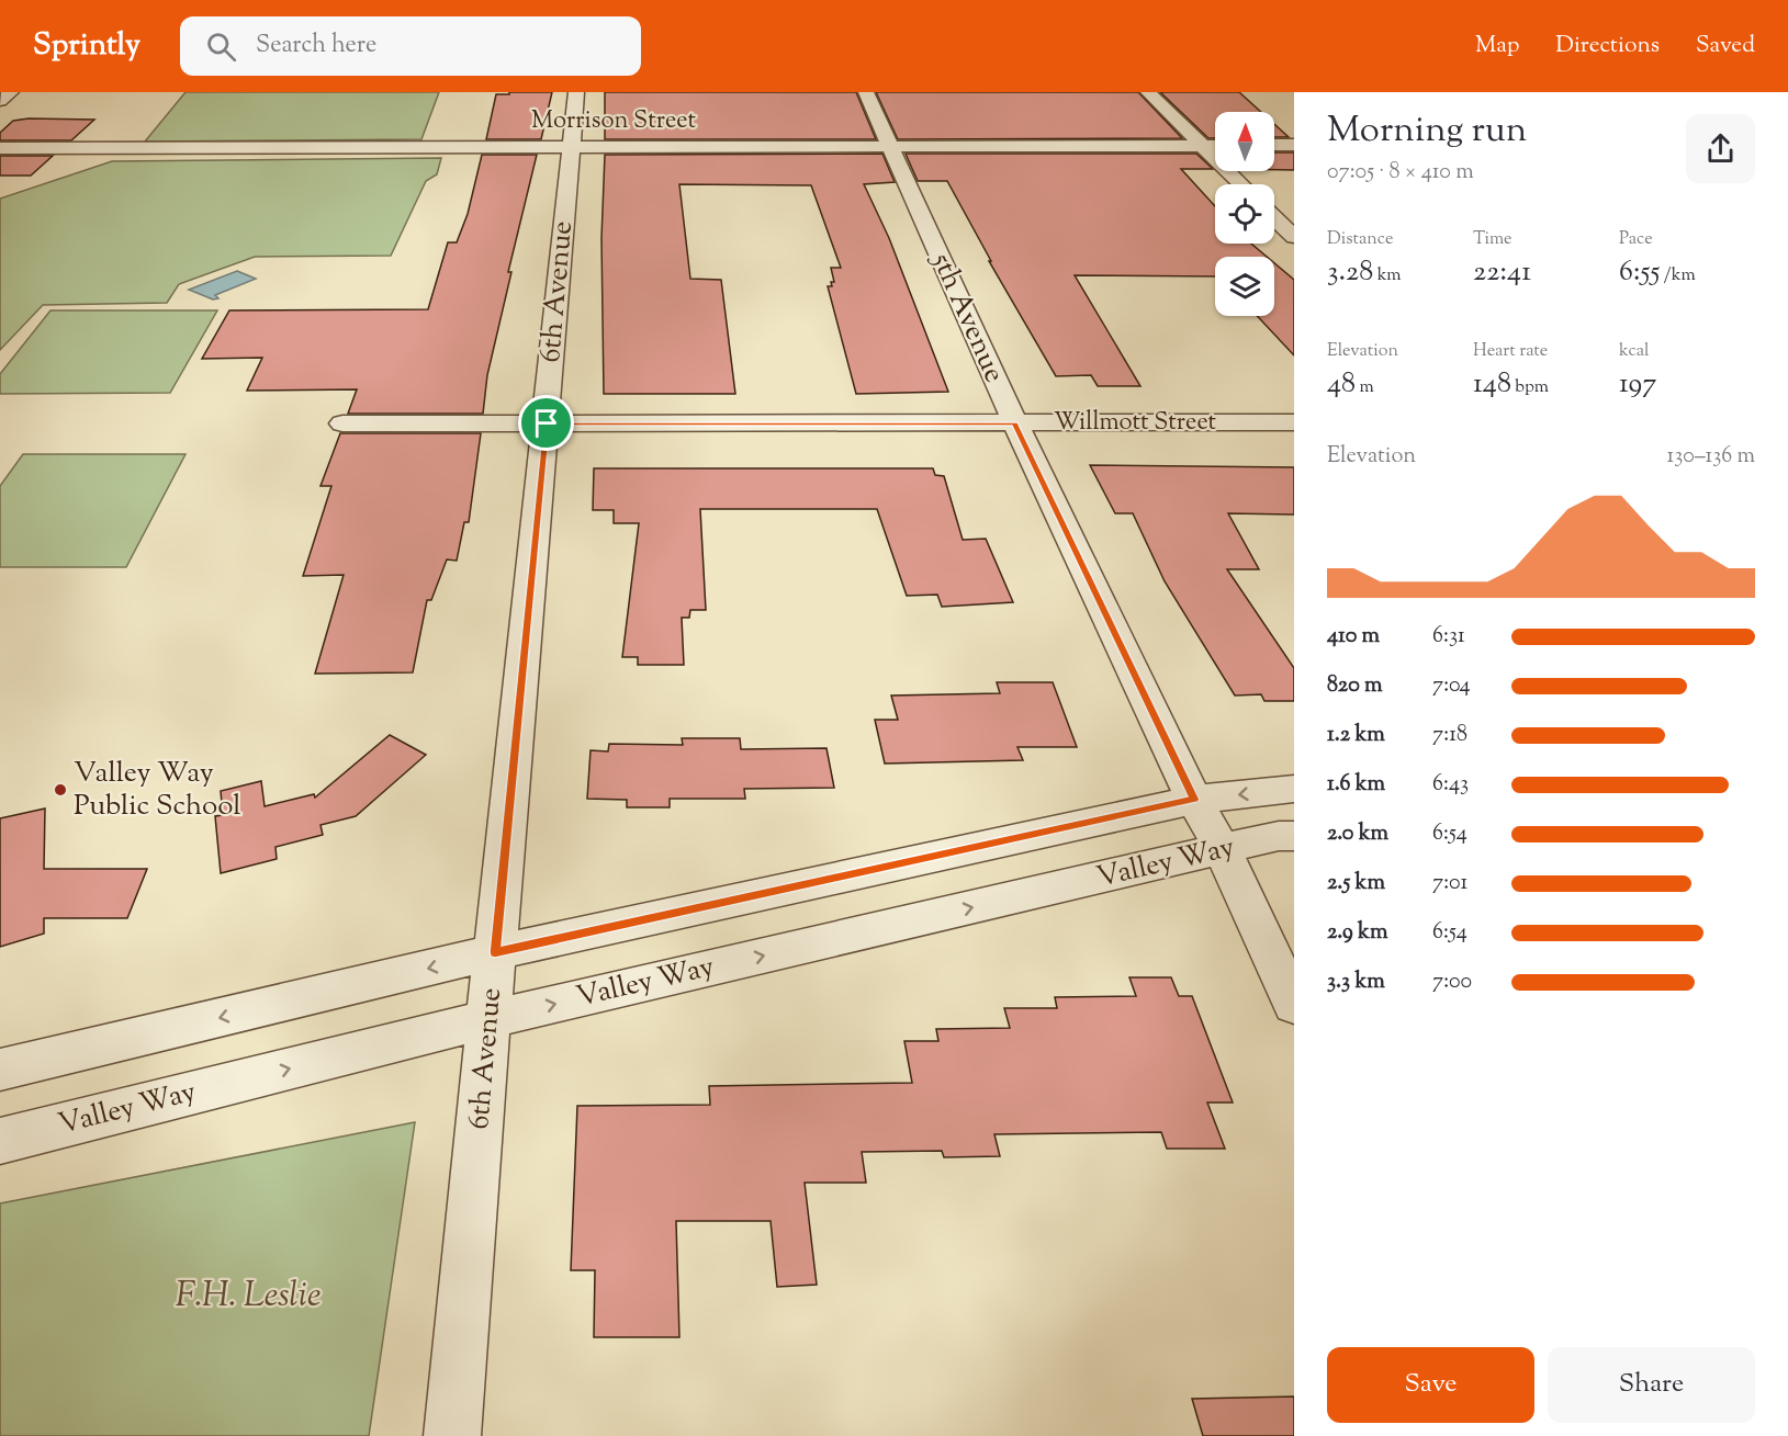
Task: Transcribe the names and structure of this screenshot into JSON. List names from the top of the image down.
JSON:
{
  "streets": {
    "street": [
      "Morrison Street",
      "6th Avenue",
      "5th Avenue",
      "Willmott Street",
      "Valley Way"
    ]
  },
  "crossings": [
    ["Morrison Street", "6th Avenue"],
    ["Morrison Street", "5th Avenue"],
    ["6th Avenue", "Willmott Street"],
    ["6th Avenue", "Valley Way"],
    ["5th Avenue", "Willmott Street"],
    ["5th Avenue", "Valley Way"]
  ],
  "parks": ["F.H. Leslie"],
  "places": ["Valley Way Public School"],
  "north": "top",
  "page": {
    "header": "Sprintly",
    "search": "Search here",
    "nav": ["Map", "Directions", "Saved"],
    "heading": ["Morning run", "07:05 · 8 × 410 m"],
    "stats": [
      ["Distance", "3.28 km"],
      ["Time", "22:41"],
      ["Pace", "6:55 /km"],
      ["Elevation", "48 m"],
      ["Heart rate", "148 bpm"],
      ["kcal", "197"]
    ],
    "chart": ["Elevation", "130–136 m"],
    "list": [
      {
        "name": "410 m",
        "note": "6:31"
      },
      {
        "name": "820 m",
        "note": "7:04"
      },
      {
        "name": "1.2 km",
        "note": "7:18"
      },
      {
        "name": "1.6 km",
        "note": "6:43"
      },
      {
        "name": "2.0 km",
        "note": "6:54"
      },
      {
        "name": "2.5 km",
        "note": "7:01"
      },
      {
        "name": "2.9 km",
        "note": "6:54"
      },
      {
        "name": "3.3 km",
        "note": "7:00"
      }
    ],
    "buttons": ["Save", "Share"]
  }
}
